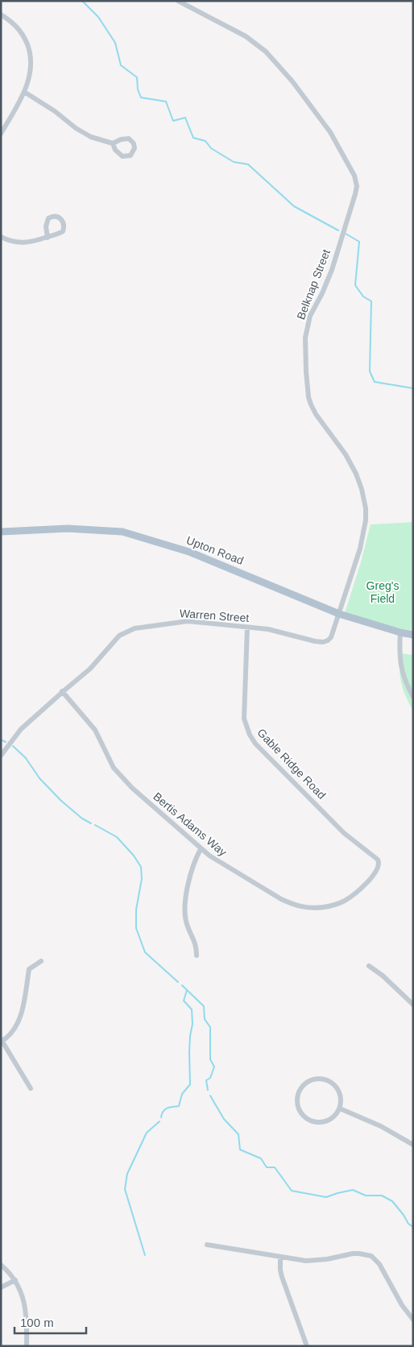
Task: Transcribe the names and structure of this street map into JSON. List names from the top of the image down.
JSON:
{
  "streets": {
    "main road": ["Upton Road"],
    "street": [
      "Belknap Street",
      "Warren Street",
      "Gable Ridge Road",
      "Bertis Adams Way"
    ]
  },
  "crossings": [
    ["Belknap Street", "Upton Road"],
    ["Belknap Street", "Warren Street"],
    ["Upton Road", "Warren Street"],
    ["Warren Street", "Gable Ridge Road"],
    ["Warren Street", "Bertis Adams Way"],
    ["Gable Ridge Road", "Bertis Adams Way"]
  ],
  "parks": ["Greg's Field"],
  "scale_bar": "100 m"
}
